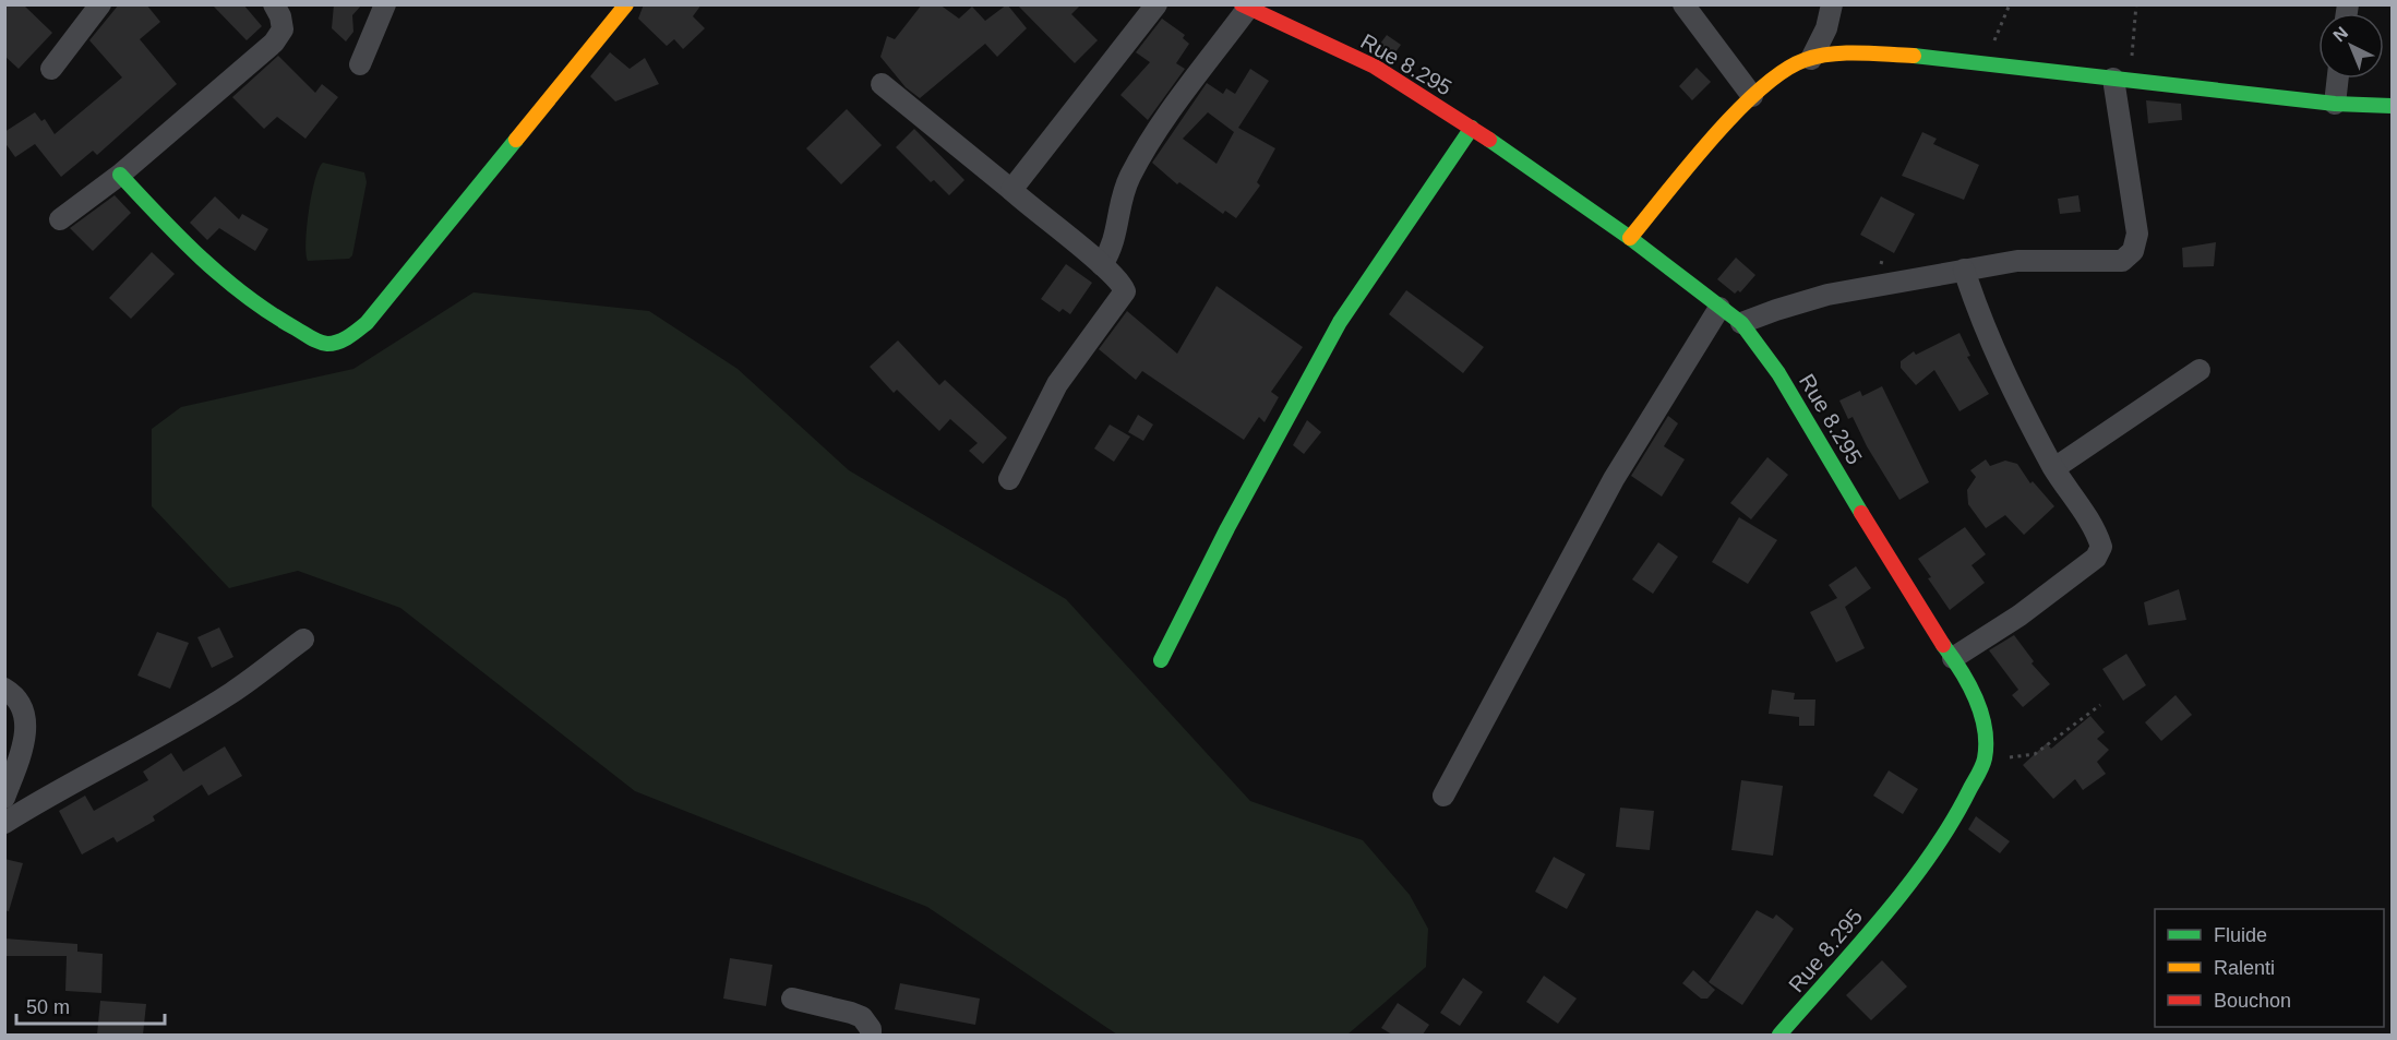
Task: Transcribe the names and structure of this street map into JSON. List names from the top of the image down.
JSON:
{
  "streets": {
    "street": ["Rue 8.295"]
  },
  "legend": ["Fluide", "Ralenti", "Bouchon"],
  "scale_bar": "50 m",
  "north": "top left"
}
